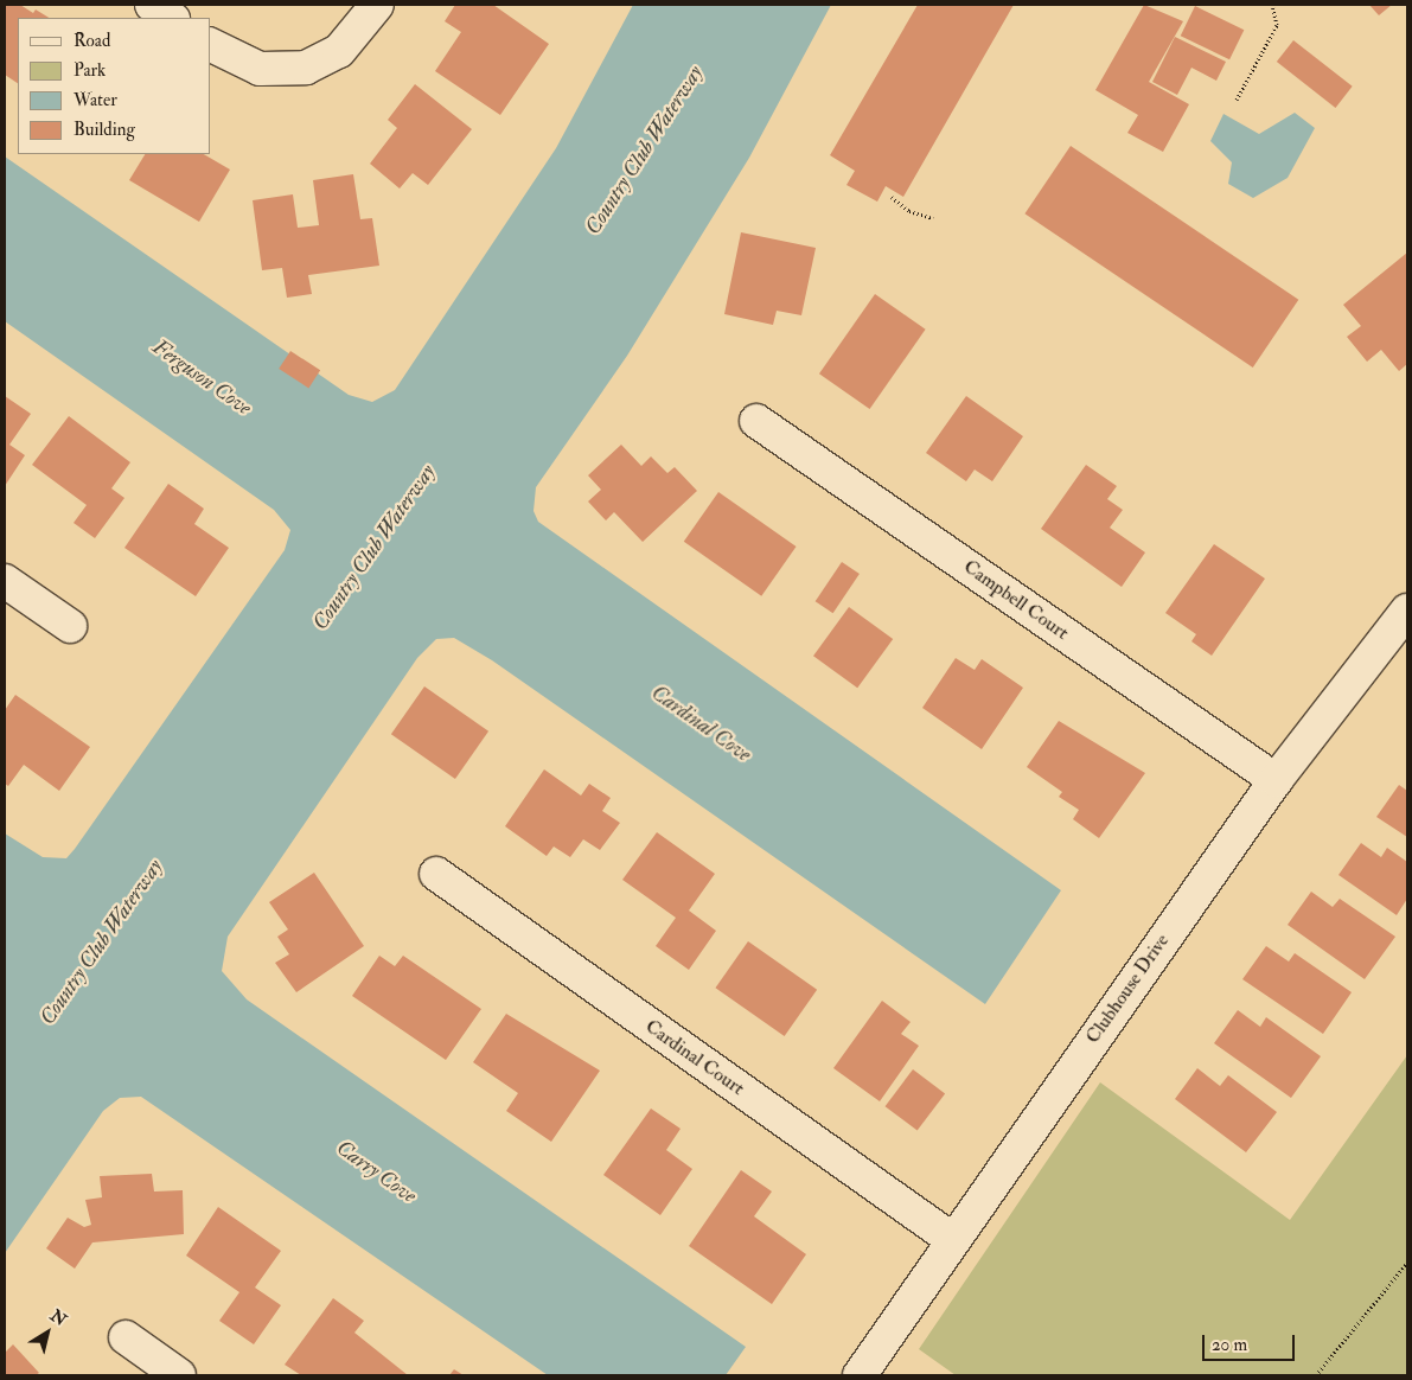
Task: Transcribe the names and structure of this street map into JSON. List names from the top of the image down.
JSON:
{
  "streets": {
    "street": ["Campbell Court", "Clubhouse Drive", "Cardinal Court"]
  },
  "crossings": [
    ["Campbell Court", "Clubhouse Drive"],
    ["Clubhouse Drive", "Cardinal Court"]
  ],
  "water": [
    "Country Club Waterway",
    "Ferguson Cove",
    "Cardinal Cove",
    "Carry Cove"
  ],
  "legend": [
    "Road",
    "Park",
    "Water",
    "Building"
  ],
  "scale_bar": "20 m",
  "north": "top right"
}
